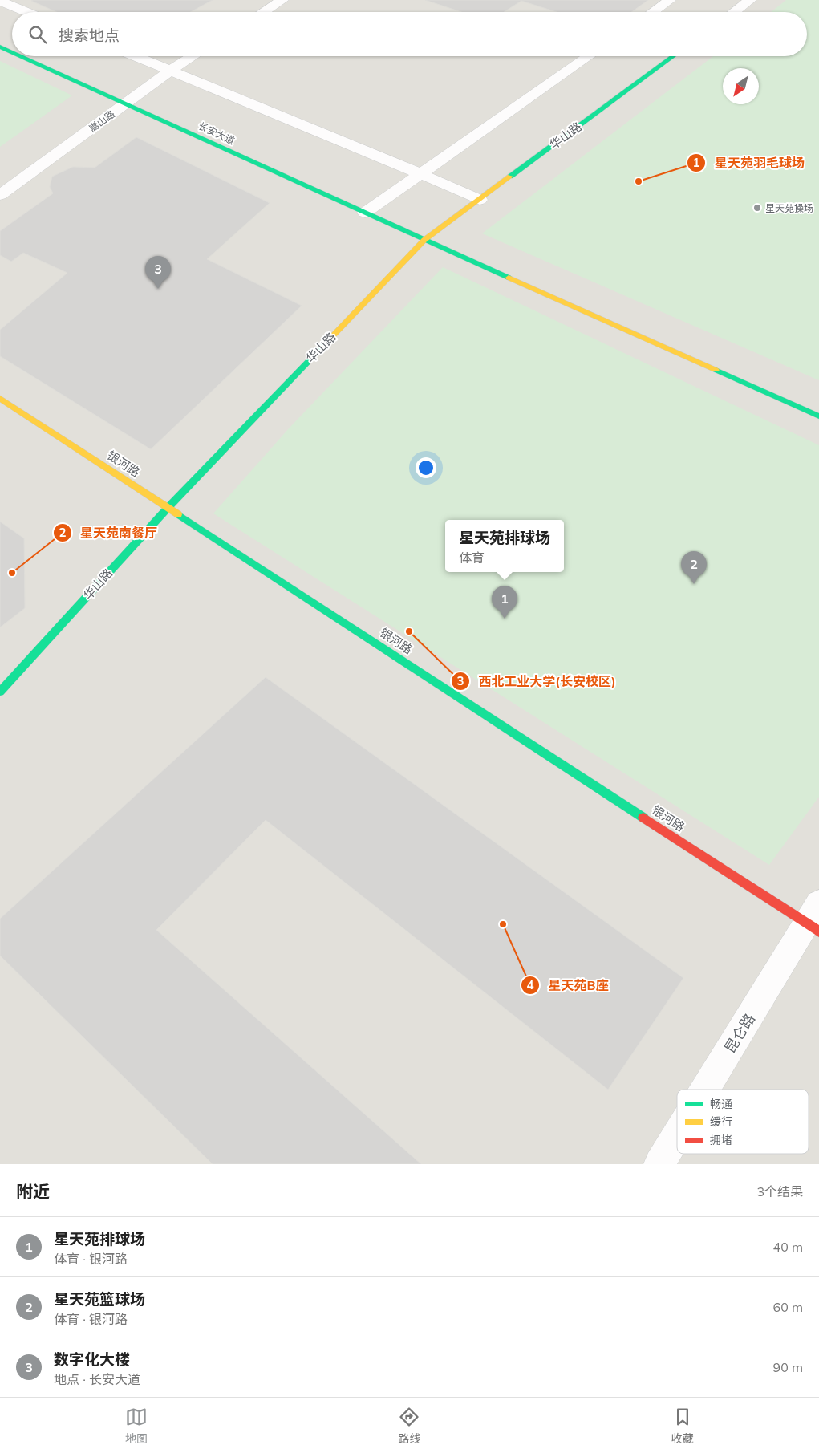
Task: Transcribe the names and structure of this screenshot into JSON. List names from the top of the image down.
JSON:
{
  "streets": {
    "street": [
      "嵩山路",
      "长安大道",
      "华山路",
      "银河路",
      "昆仑路"
    ]
  },
  "crossings": [
    ["嵩山路", "长安大道"],
    ["长安大道", "华山路"],
    ["华山路", "银河路"],
    ["银河路", "昆仑路"]
  ],
  "places": [
    "星天苑羽毛球场",
    "星天苑操场",
    "星天苑南餐厅",
    "西北工业大学(长安校区)",
    "星天苑B座"
  ],
  "legend": ["畅通", "缓行", "拥堵"],
  "north": "bottom left",
  "page": {
    "search": "搜索地点",
    "pins": ["3", "2", "1"],
    "popup": ["星天苑排球场", "体育"],
    "heading": ["附近", "3个结果"],
    "list": [
      {
        "mark": "1",
        "name": "星天苑排球场",
        "note": "体育 · 银河路",
        "value": "40 m"
      },
      {
        "mark": "2",
        "name": "星天苑篮球场",
        "note": "体育 · 银河路",
        "value": "60 m"
      },
      {
        "mark": "3",
        "name": "数字化大楼",
        "note": "地点 · 长安大道",
        "value": "90 m"
      }
    ],
    "nav": ["地图", "路线", "收藏"]
  }
}
